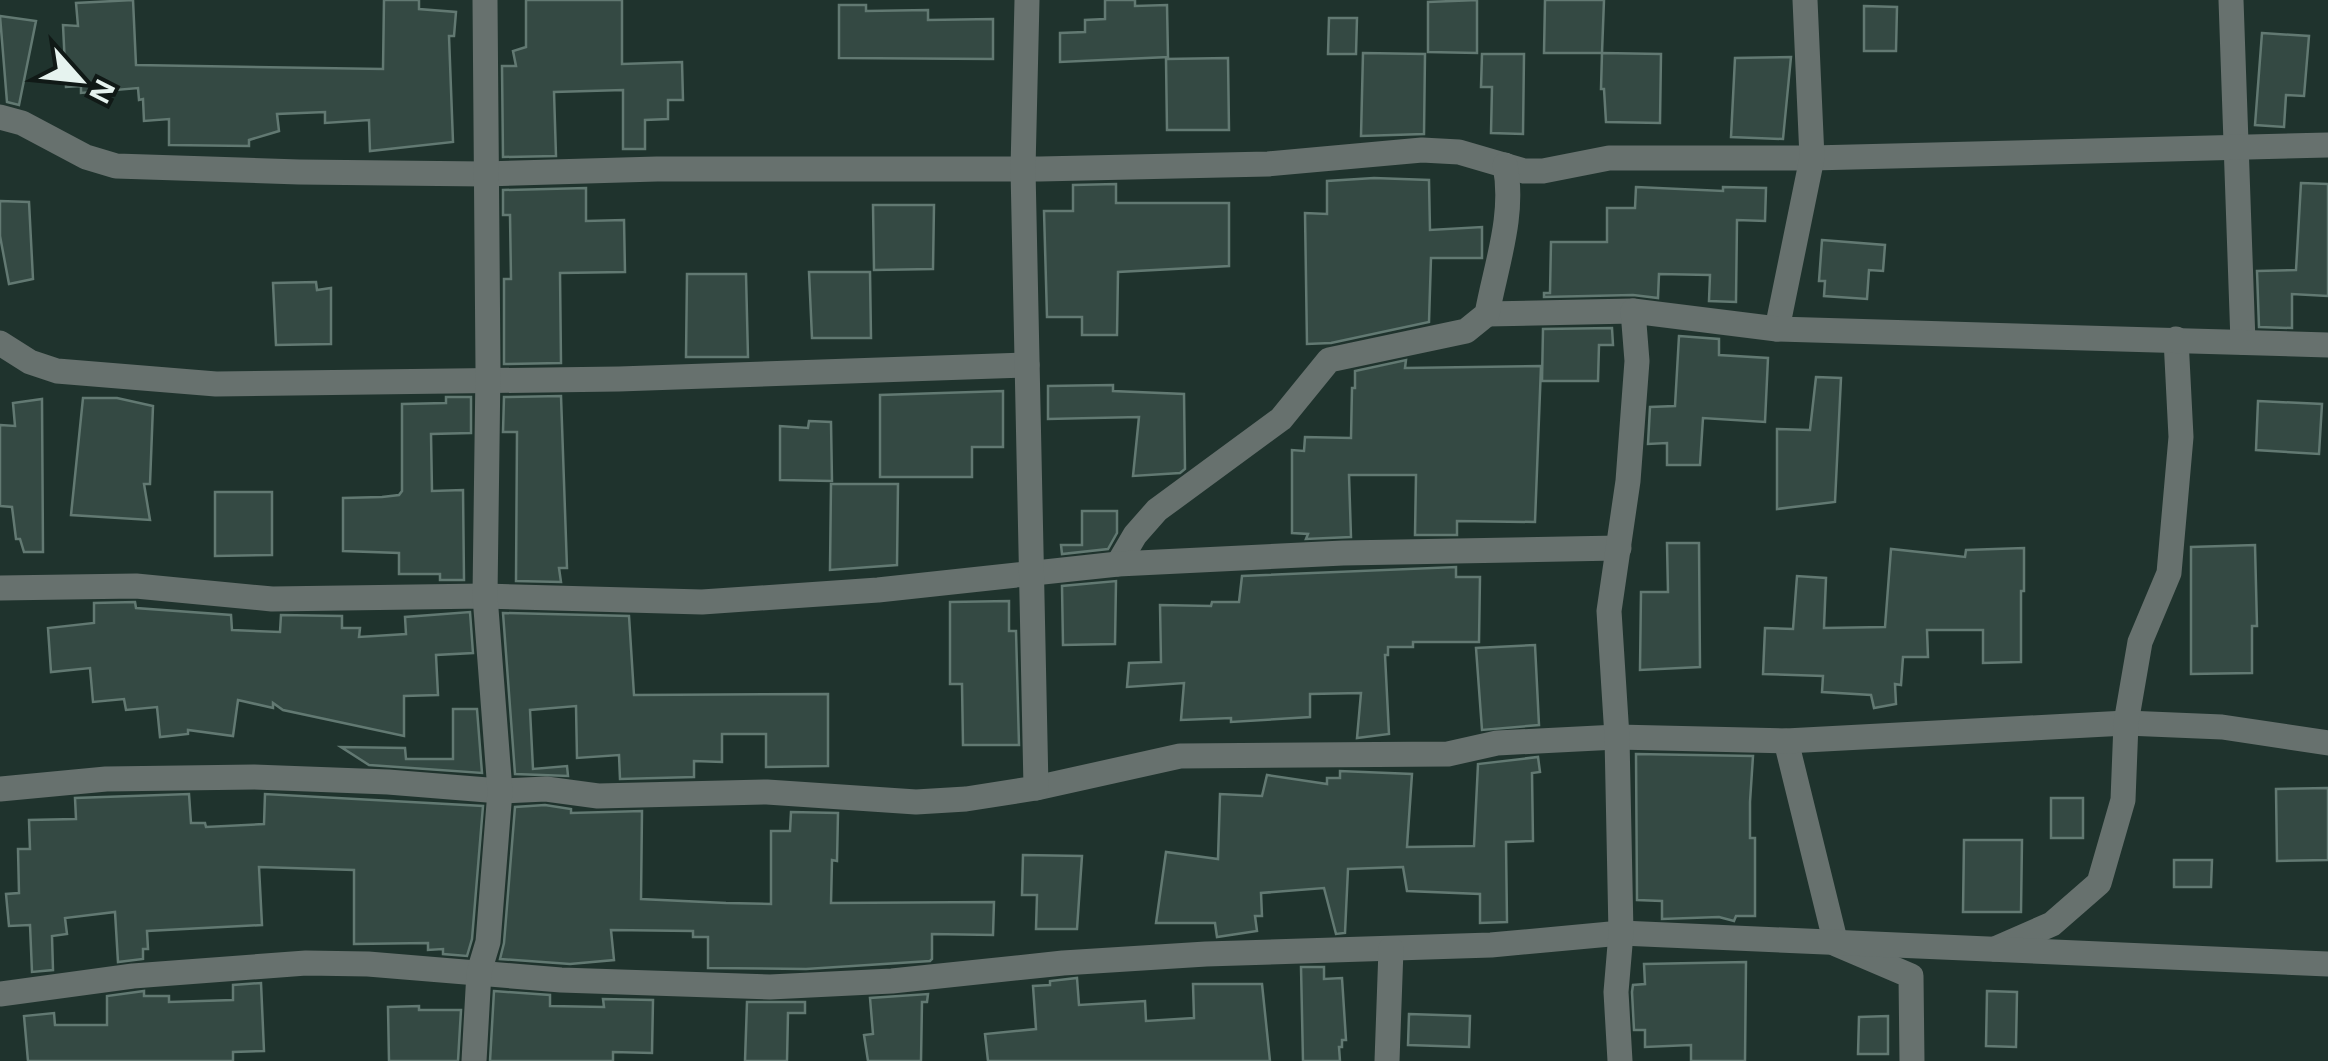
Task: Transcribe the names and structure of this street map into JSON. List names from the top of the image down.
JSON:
{
  "north": "bottom right"
}
